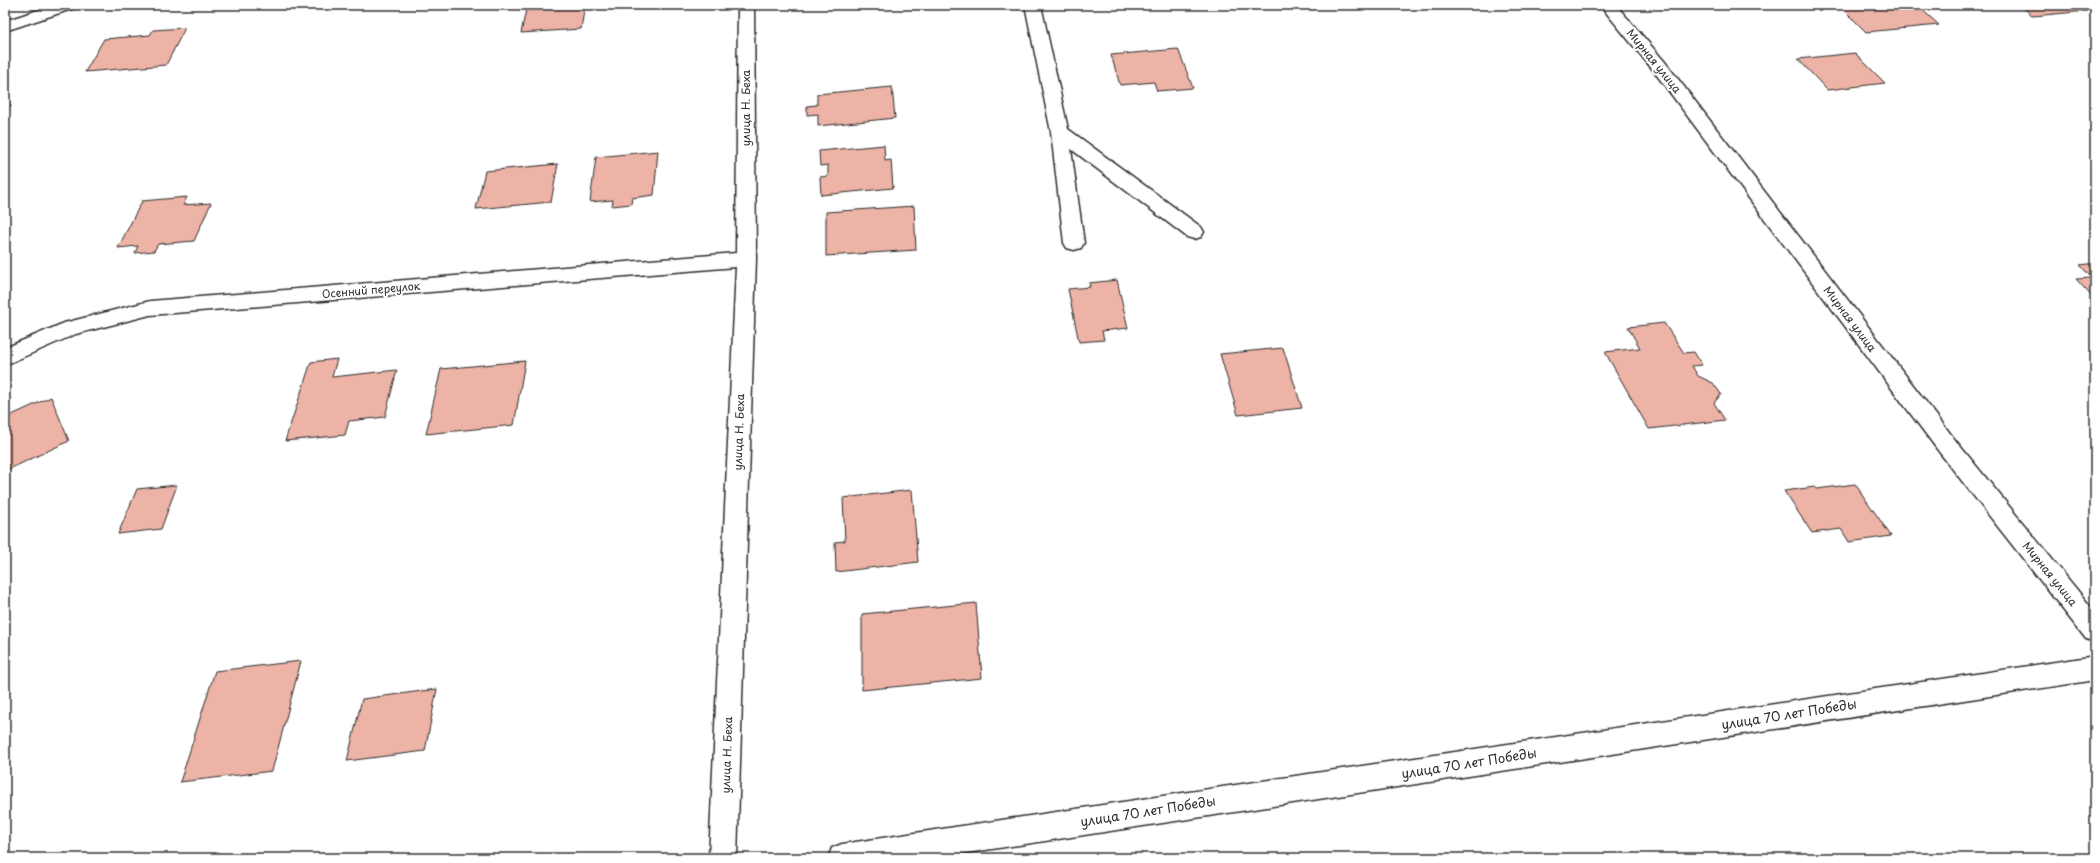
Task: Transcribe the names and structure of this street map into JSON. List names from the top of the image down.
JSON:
{
  "streets": {
    "street": [
      "Мирная улица",
      "улица Н. Беха",
      "Осенний переулок",
      "улица 70 лет Победы"
    ]
  },
  "crossings": [
    ["улица Н. Беха", "Осенний переулок"]
  ]
}
